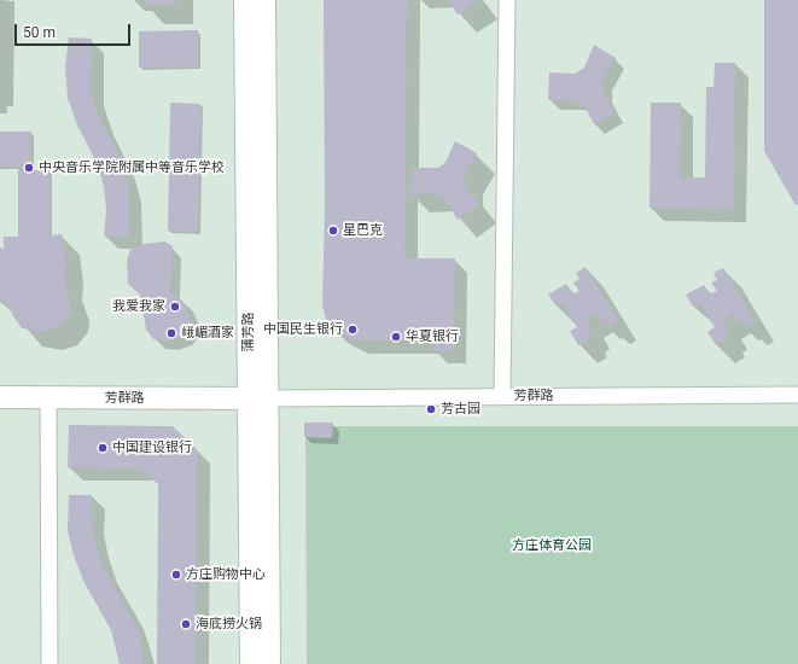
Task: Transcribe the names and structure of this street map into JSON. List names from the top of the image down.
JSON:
{
  "streets": {
    "street": ["蒲芳路", "芳群路"]
  },
  "crossings": [
    ["蒲芳路", "芳群路"]
  ],
  "parks": ["方庄体育公园"],
  "places": [
    "中央音乐学院附属中等音乐学校",
    "星巴克",
    "我爱我家",
    "中国民生银行",
    "峨嵋酒家",
    "华夏银行",
    "芳古园",
    "中国建设银行",
    "方庄购物中心",
    "海底捞火锅"
  ],
  "scale_bar": "50 m"
}
